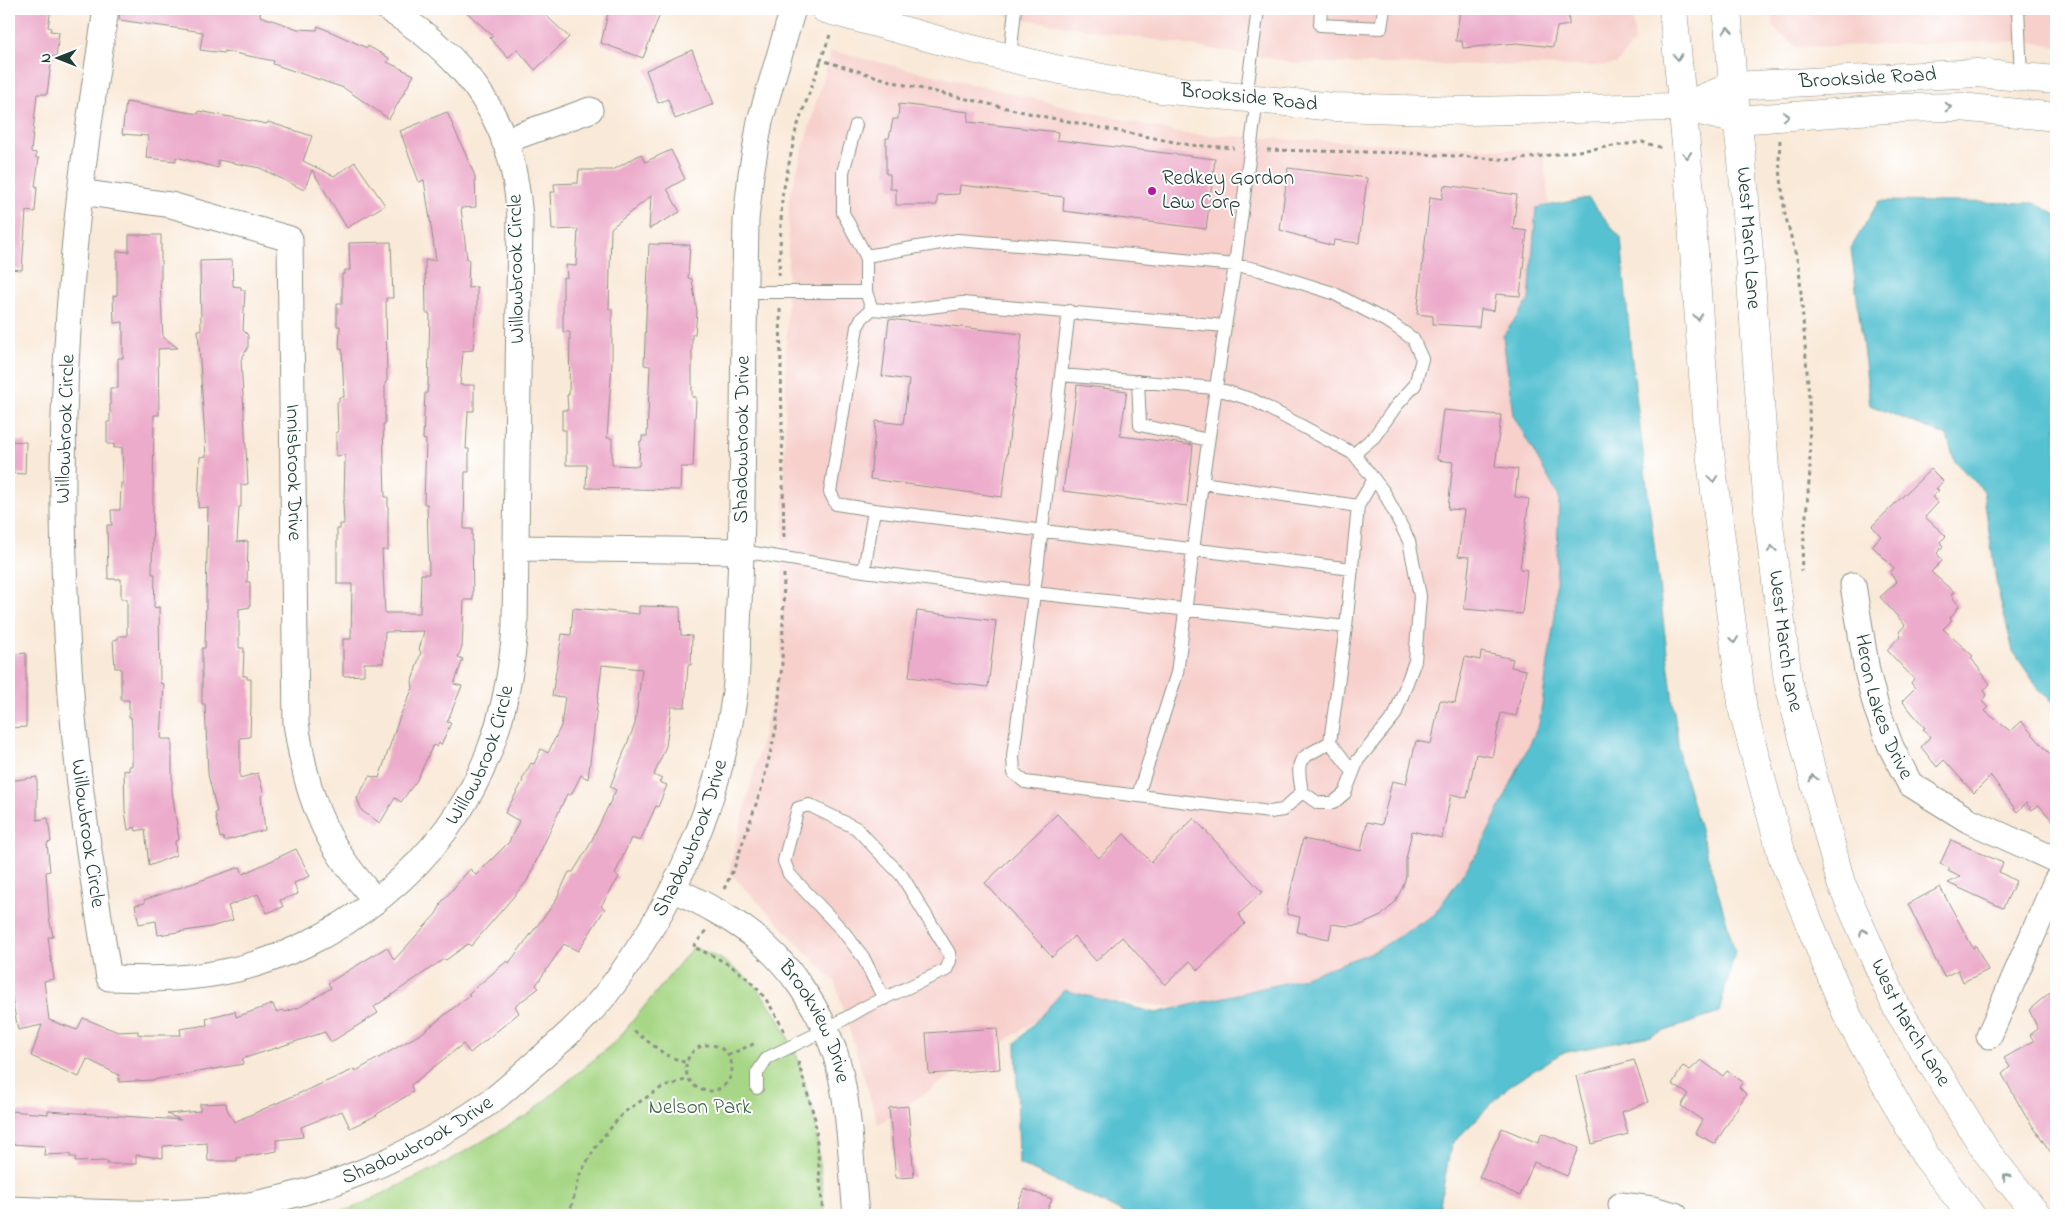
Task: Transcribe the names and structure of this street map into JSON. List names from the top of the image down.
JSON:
{
  "streets": {
    "main road": ["Brookside Road", "West March Lane"],
    "street": [
      "Willowbrook Circle",
      "Shadowbrook Drive",
      "Innisbrook Drive",
      "Heron Lakes Drive",
      "Brookview Drive"
    ]
  },
  "crossings": [
    ["Brookside Road", "West March Lane"],
    ["Willowbrook Circle", "Innisbrook Drive"],
    ["Shadowbrook Drive", "Brookview Drive"]
  ],
  "parks": ["Nelson Park"],
  "places": ["Redkey Gordon Law Corp"],
  "north": "left"
}
